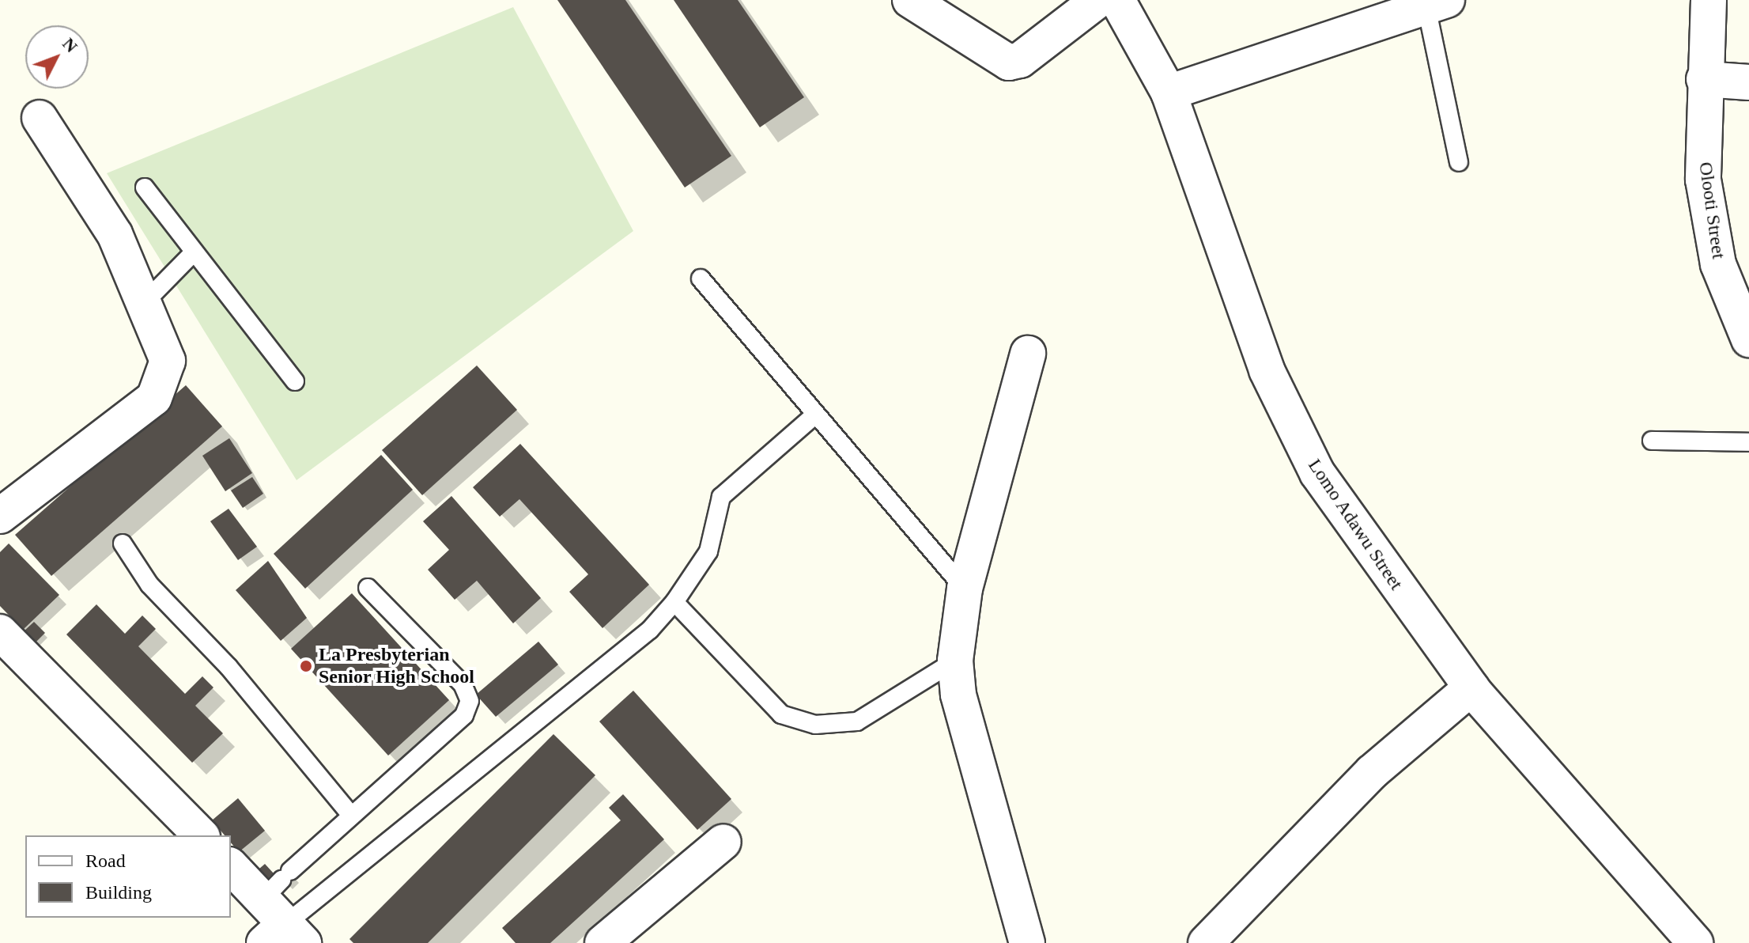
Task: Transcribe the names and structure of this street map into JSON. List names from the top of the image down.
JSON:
{
  "streets": {
    "street": ["Olooti Street", "Lomo Adawu Street"]
  },
  "places": ["La Presbyterian Senior High School"],
  "legend": ["Road", "Building"],
  "north": "top right"
}
